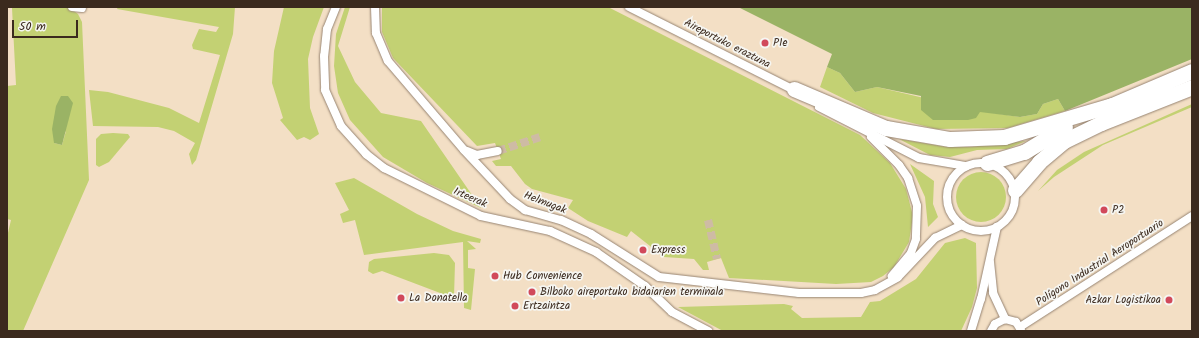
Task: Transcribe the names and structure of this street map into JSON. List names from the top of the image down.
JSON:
{
  "streets": {
    "street": [
      "Aireportuko eraztuna",
      "Irteerak",
      "Helmugak",
      "Polígono Industrial Aeroportuario"
    ]
  },
  "places": [
    "P1e",
    "P2",
    "Express",
    "Hub Convenience",
    "Bilboko aireportuko bidaiarien terminala",
    "La Donatella",
    "Azkar Logistikoa",
    "Ertzaintza"
  ],
  "scale_bar": "50 m"
}
